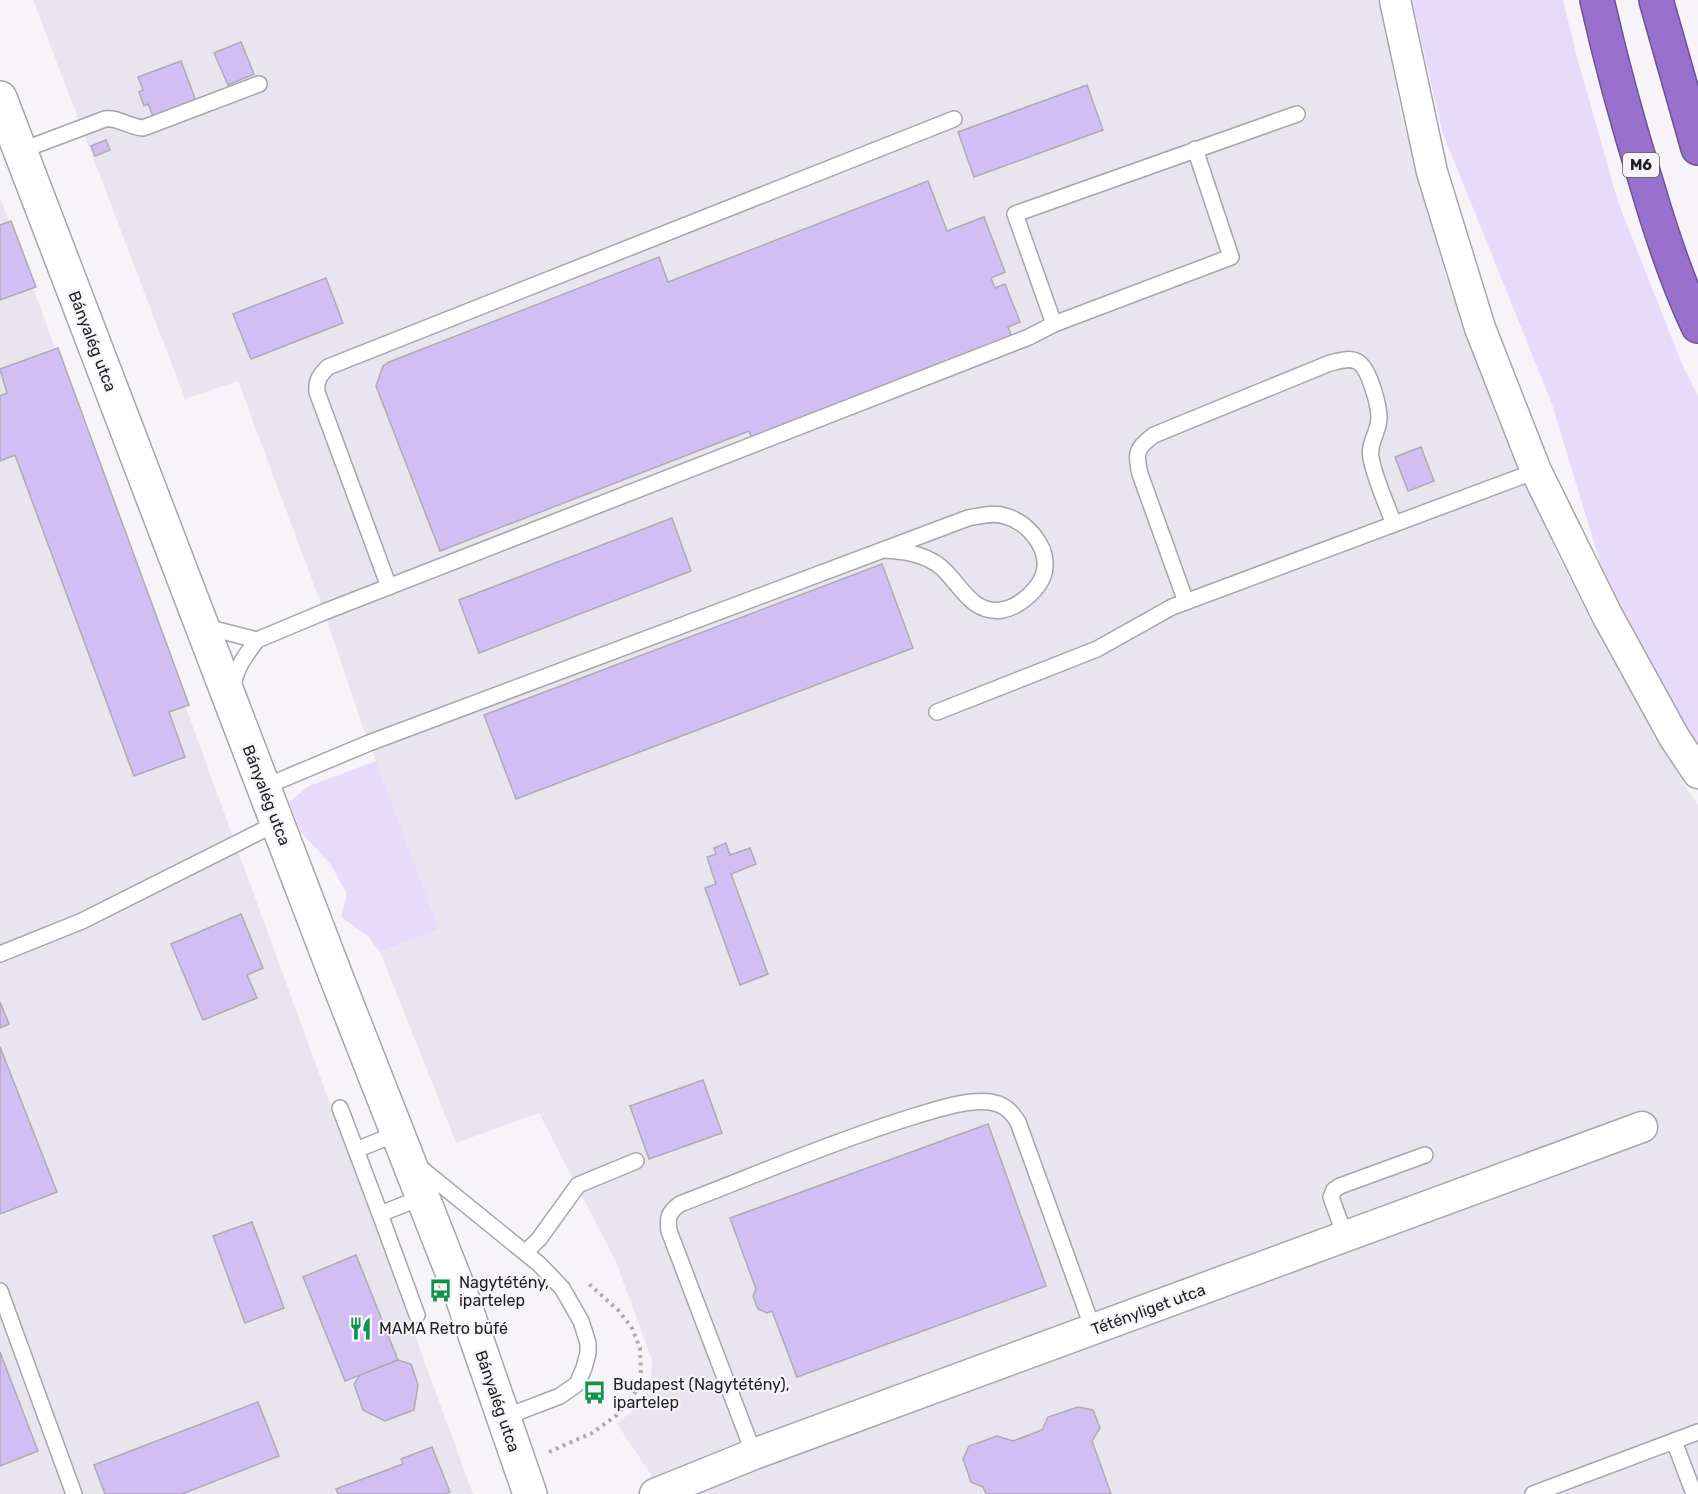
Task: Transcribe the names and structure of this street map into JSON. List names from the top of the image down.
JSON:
{
  "streets": {
    "highway": ["M6"],
    "street": ["Bányalég utca", "Tétényliget utca"]
  },
  "places": {
    "bus stop": ["Nagytétény, ipartelep", "Budapest (Nagytétény), ipartelep"],
    "restaurant": ["MAMA Retro büfé"]
  }
}
